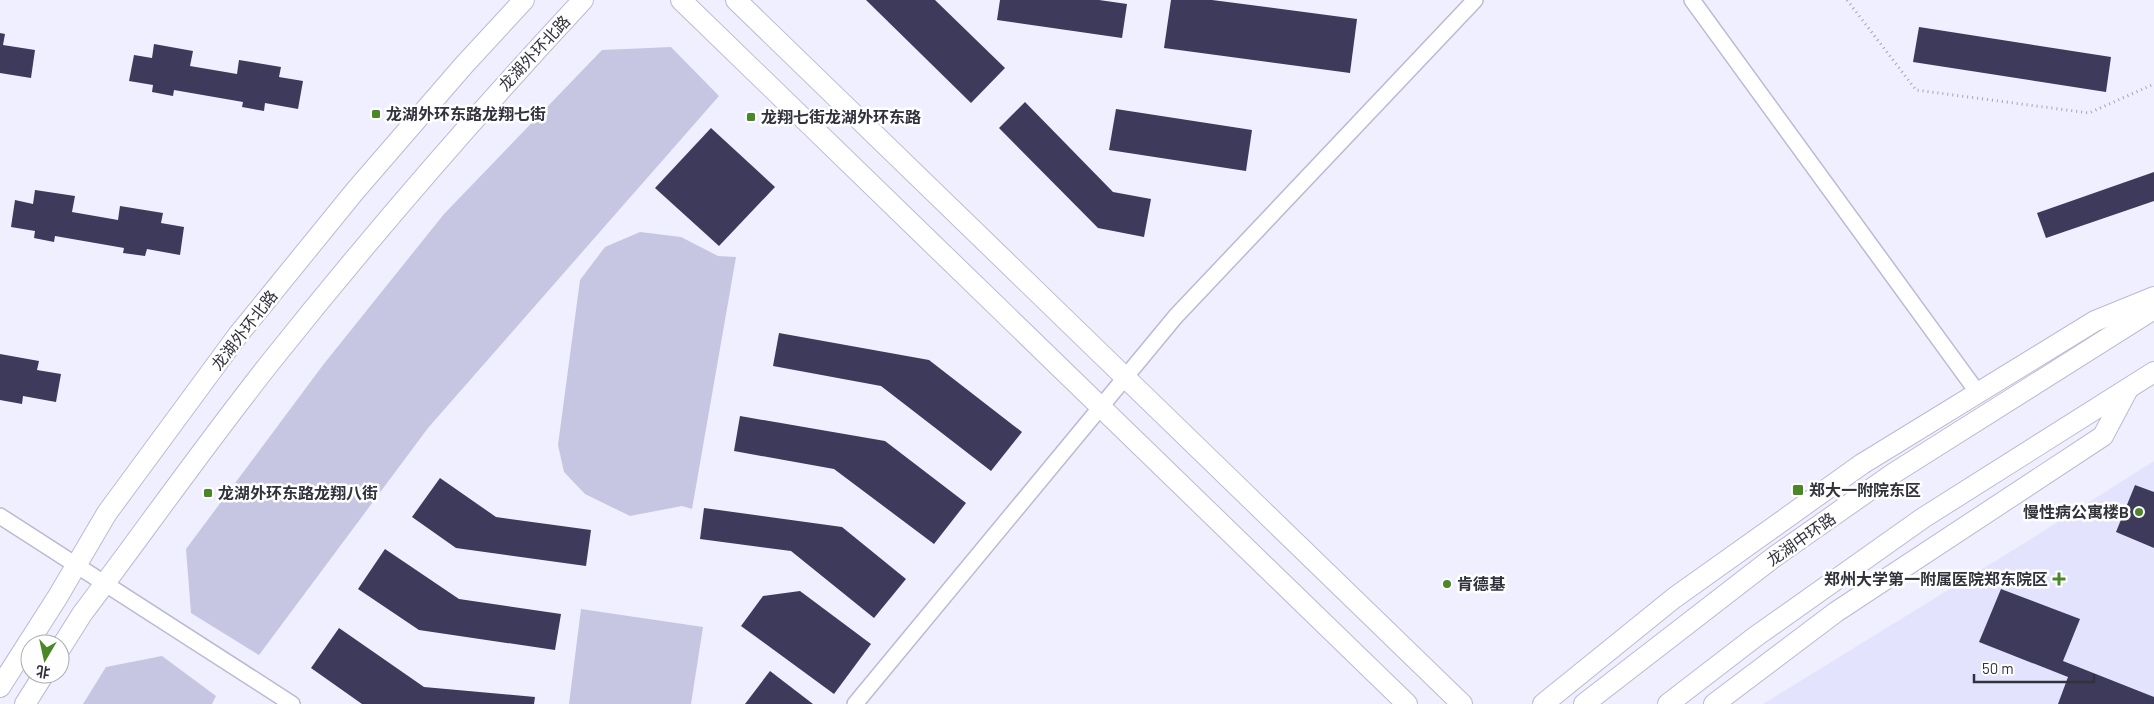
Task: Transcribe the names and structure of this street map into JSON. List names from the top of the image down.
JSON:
{
  "streets": {
    "street": ["龙湖外环北路", "龙湖中环路"]
  },
  "places": {
    "transit": [
      "龙湖外环东路龙翔七街",
      "龙翔七街龙湖外环东路",
      "郑大一附院东区",
      "龙湖外环东路龙翔八街"
    ],
    "other": ["慢性病公寓楼B", "肯德基"],
    "health": ["郑州大学第一附属医院郑东院区"]
  },
  "scale_bar": "50 m",
  "north": "bottom"
}
